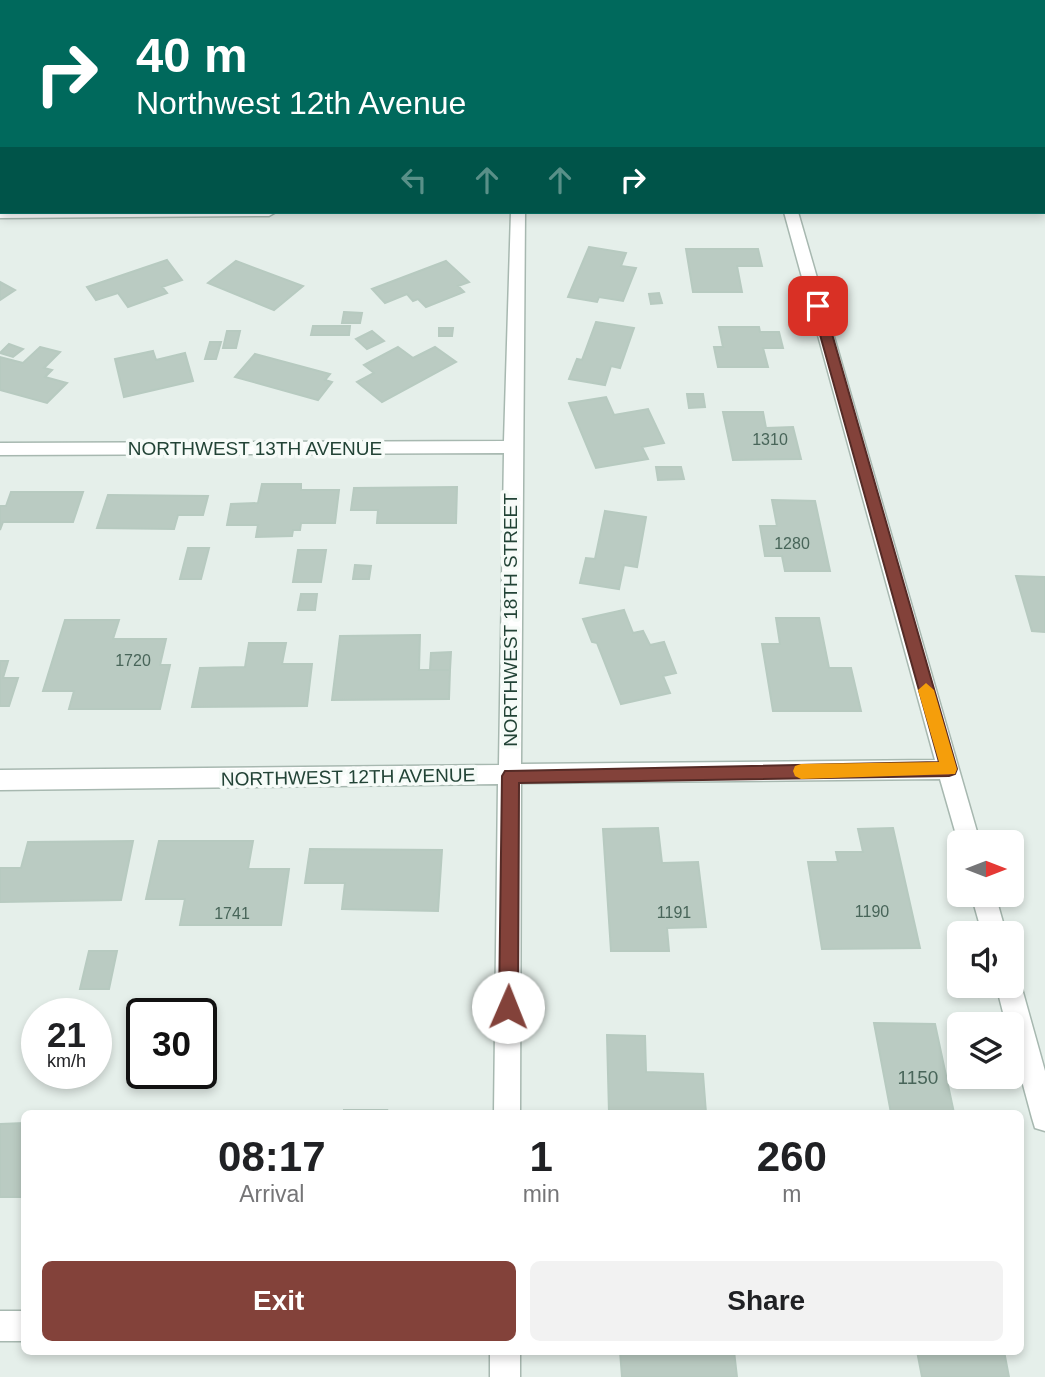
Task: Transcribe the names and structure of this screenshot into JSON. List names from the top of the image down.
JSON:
{
  "streets": {
    "street": ["NORTHWEST 13TH AVENUE", "NORTHWEST 18TH STREET", "NORTHWEST 12TH AVENUE"]
  },
  "crossings": [
    ["NORTHWEST 13TH AVENUE", "NORTHWEST 18TH STREET"],
    ["NORTHWEST 18TH STREET", "NORTHWEST 12TH AVENUE"]
  ],
  "house_numbers": [
    "1310",
    "1280",
    "1720",
    "1190",
    "1191",
    "1741",
    "1150"
  ],
  "north": "right",
  "page": {
    "turn": ["40 m", "Northwest 12th Avenue"],
    "speed": "21 km/h",
    "limit": "30",
    "eta": [
      "08:17",
      "Arrival",
      "1",
      "min",
      "260",
      "m"
    ],
    "buttons": ["Exit", "Share"]
  }
}
